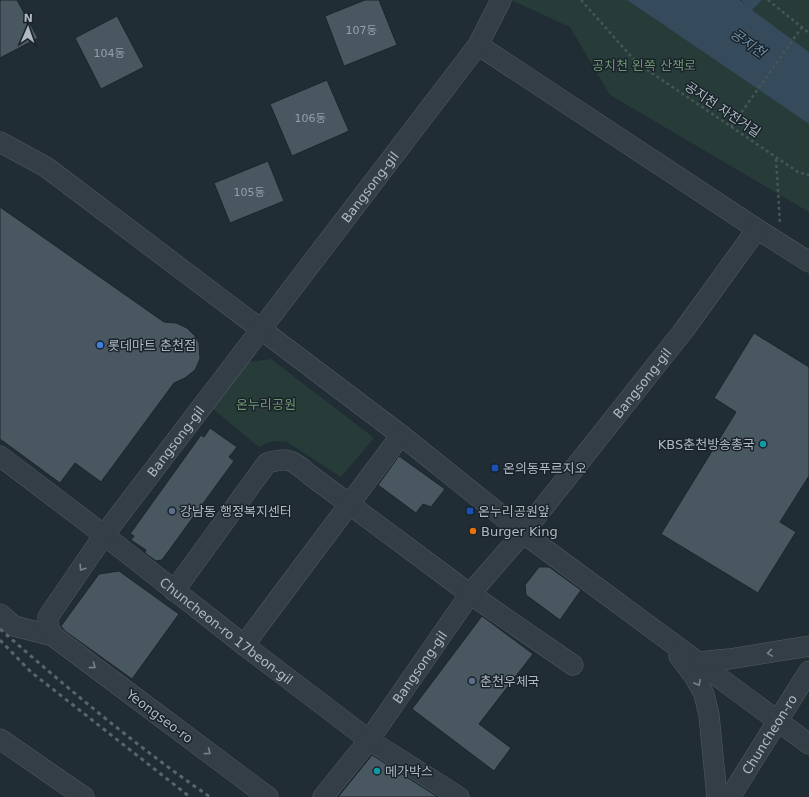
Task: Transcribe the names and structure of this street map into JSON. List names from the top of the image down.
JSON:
{
  "streets": {
    "street": [
      "Bangsong-gil",
      "Chuncheon-ro 17beon-gil",
      "Yeongseo-ro",
      "Chuncheon-ro"
    ],
    "path": ["공지천 자전거길"]
  },
  "crossings": [
    ["Bangsong-gil", "Chuncheon-ro 17beon-gil"]
  ],
  "water": ["공지천"],
  "parks": ["공치천 왼쪽 산책로", "온누리공원"],
  "places": {
    "other": [
      "롯데마트 춘천점",
      "KBS춘천방송총국",
      "강남동 행정복지센터",
      "Burger King",
      "춘천우체국",
      "메가박스"
    ],
    "transit": ["온의동푸르지오", "온누리공원앞"]
  },
  "house_numbers": [
    "107동",
    "104동",
    "106동",
    "105동"
  ],
  "north": "top"
}
